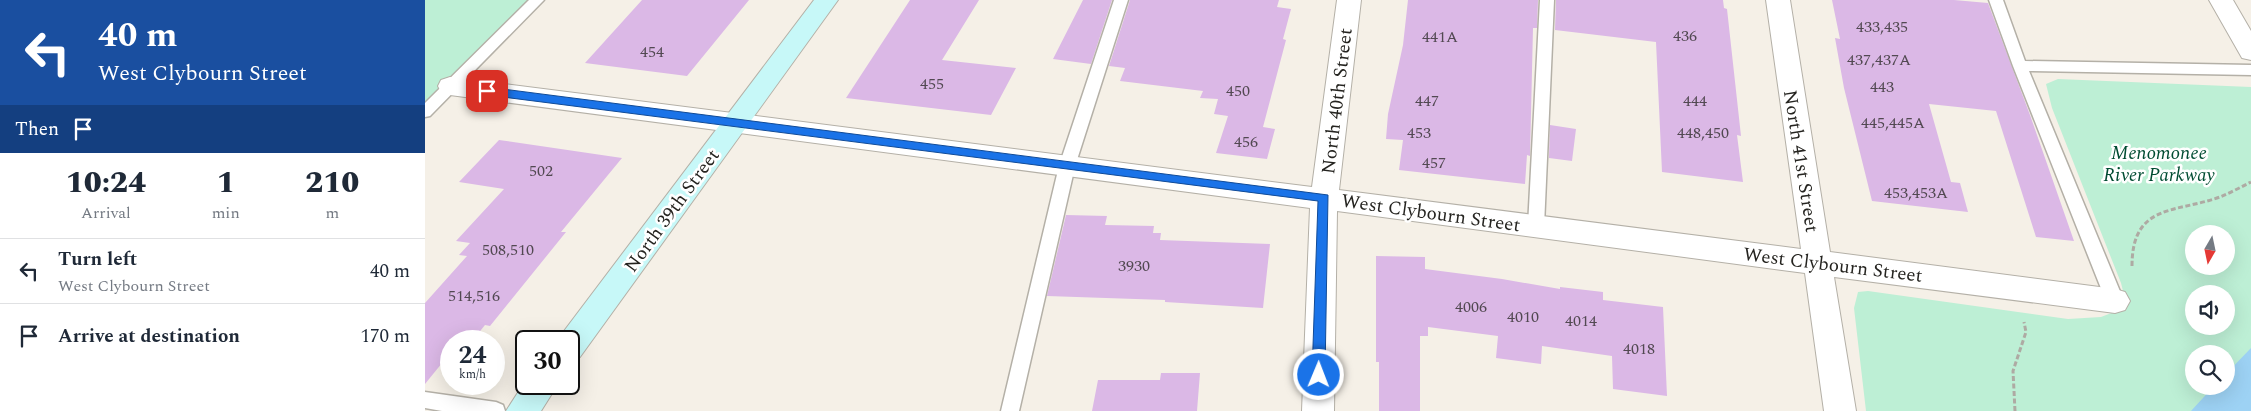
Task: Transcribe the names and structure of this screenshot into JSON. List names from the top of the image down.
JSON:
{
  "streets": {
    "street": [
      "North 40th Street",
      "North 41st Street",
      "North 39th Street",
      "West Clybourn Street"
    ]
  },
  "crossings": [
    ["North 40th Street", "West Clybourn Street"],
    ["North 41st Street", "West Clybourn Street"],
    ["North 39th Street", "West Clybourn Street"]
  ],
  "parks": ["Menomonee River Parkway"],
  "house_numbers": [
    "433,435",
    "436",
    "441A",
    "454",
    "437,437A",
    "455",
    "443",
    "450",
    "447",
    "444",
    "445,445A",
    "453",
    "448,450",
    "456",
    "457",
    "502",
    "453,453A",
    "508,510",
    "3930",
    "514,516",
    "4006",
    "4010",
    "4014",
    "4018"
  ],
  "north": "bottom",
  "page": {
    "turn": ["40 m", "West Clybourn Street"],
    "then": "Then",
    "eta": [
      "10:24",
      "Arrival",
      "1",
      "min",
      "210",
      "m"
    ],
    "list": [
      {
        "name": "Turn left",
        "note": "West Clybourn Street",
        "value": "40 m"
      },
      {
        "name": "Arrive at destination",
        "value": "170 m"
      }
    ],
    "speed": "24 km/h",
    "limit": "30"
  }
}
